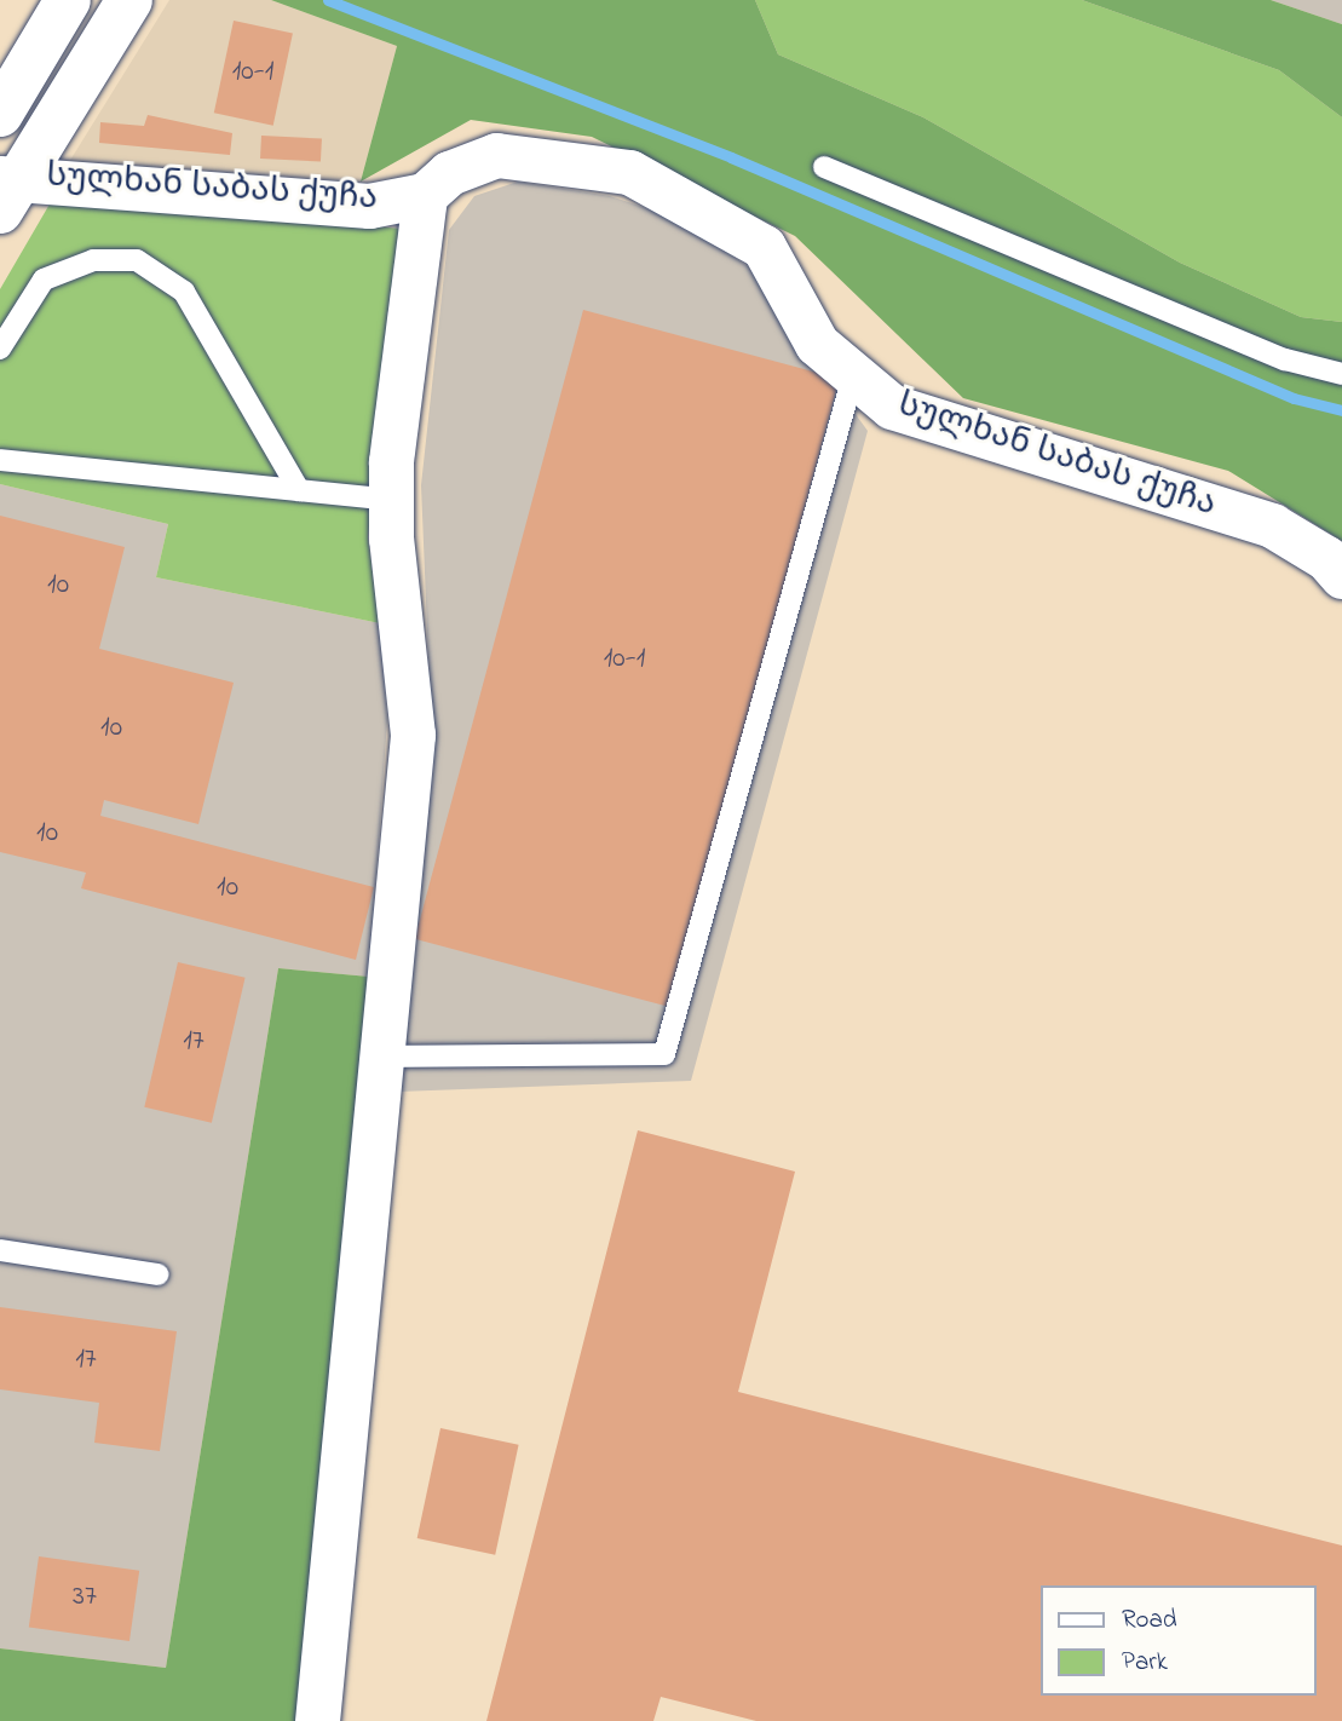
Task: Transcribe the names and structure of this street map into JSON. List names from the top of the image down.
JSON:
{
  "streets": {
    "street": ["სულხან საბას ქუჩა"]
  },
  "house_numbers": [
    "10-1",
    "10",
    "10-1",
    "10",
    "10",
    "10",
    "17",
    "17",
    "37"
  ],
  "legend": ["Road", "Park"]
}
